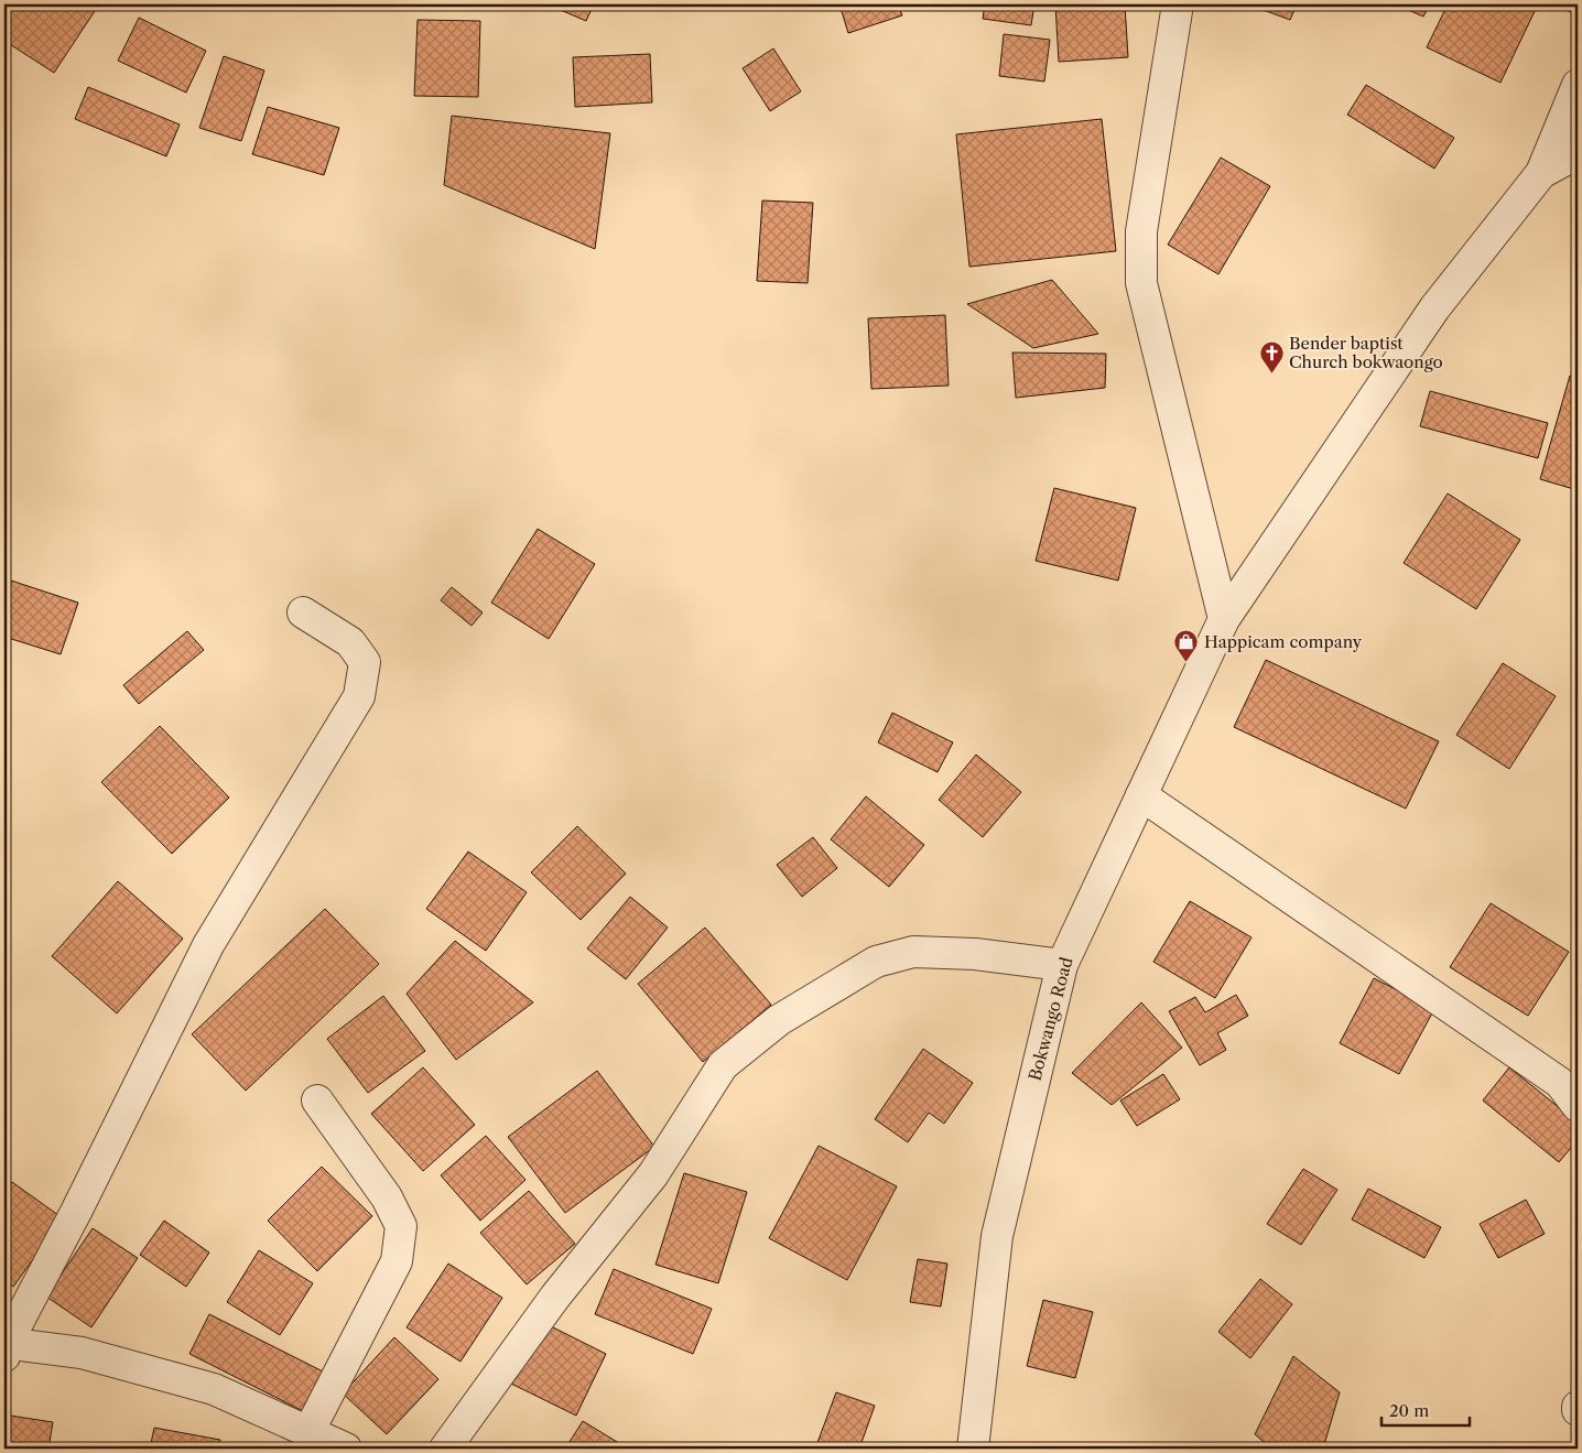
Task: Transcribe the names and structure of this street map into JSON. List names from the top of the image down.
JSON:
{
  "streets": {
    "street": ["Bokwango Road"]
  },
  "places": {
    "church": ["Bender baptist Church bokwaongo"],
    "shop": ["Happicam company"]
  },
  "scale_bar": "20 m"
}
